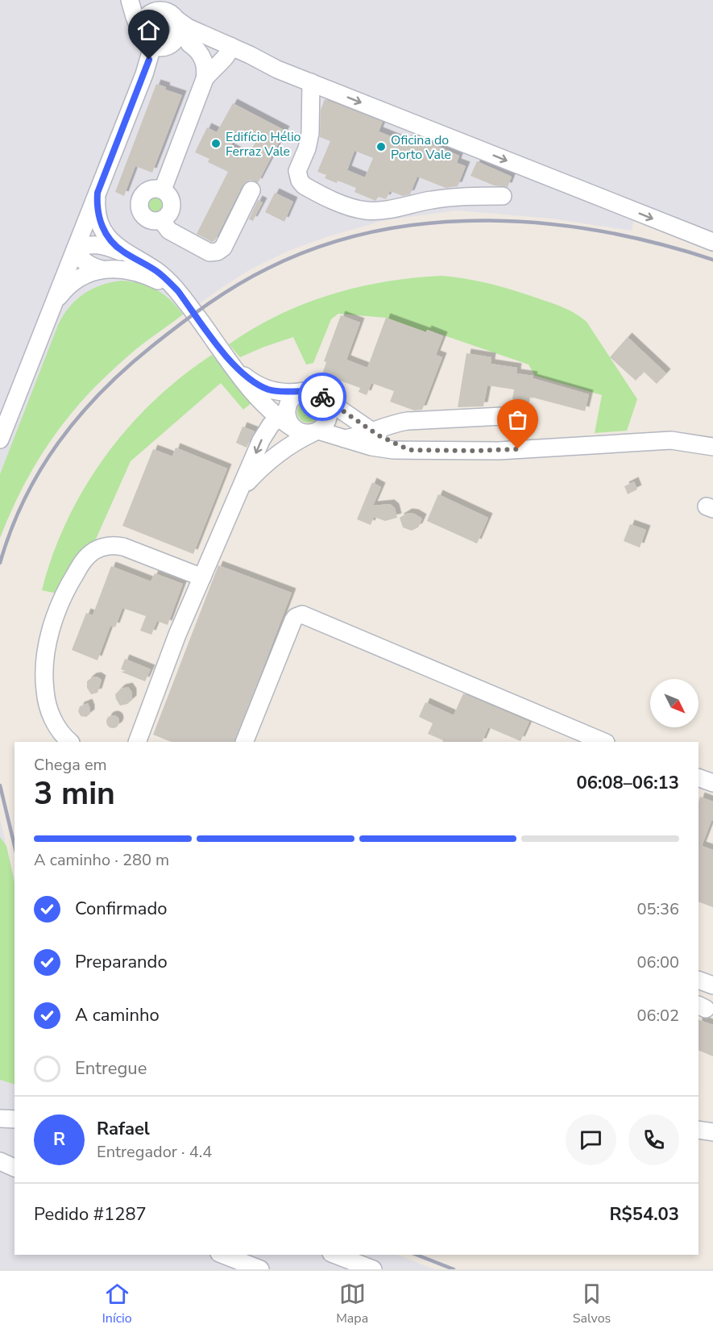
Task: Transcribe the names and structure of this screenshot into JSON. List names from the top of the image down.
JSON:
{
  "places": ["Edifício Hélio Ferraz Vale", "Oficina do Porto Vale"],
  "north": "bottom right",
  "page": {
    "heading": ["3 min", "Chega em", "06:08–06:13"],
    "panel": [
      "Rafael",
      "Entregador · 4.4",
      "Pedido #1287",
      "R$54.03"
    ],
    "bar": "A caminho · 280 m",
    "list": [
      ["Confirmado", "05:36"],
      ["Preparando", "06:00"],
      ["A caminho", "06:02"],
      "Entregue"
    ],
    "round": "R",
    "tabs": ["Início", "Mapa", "Salvos"]
  }
}
